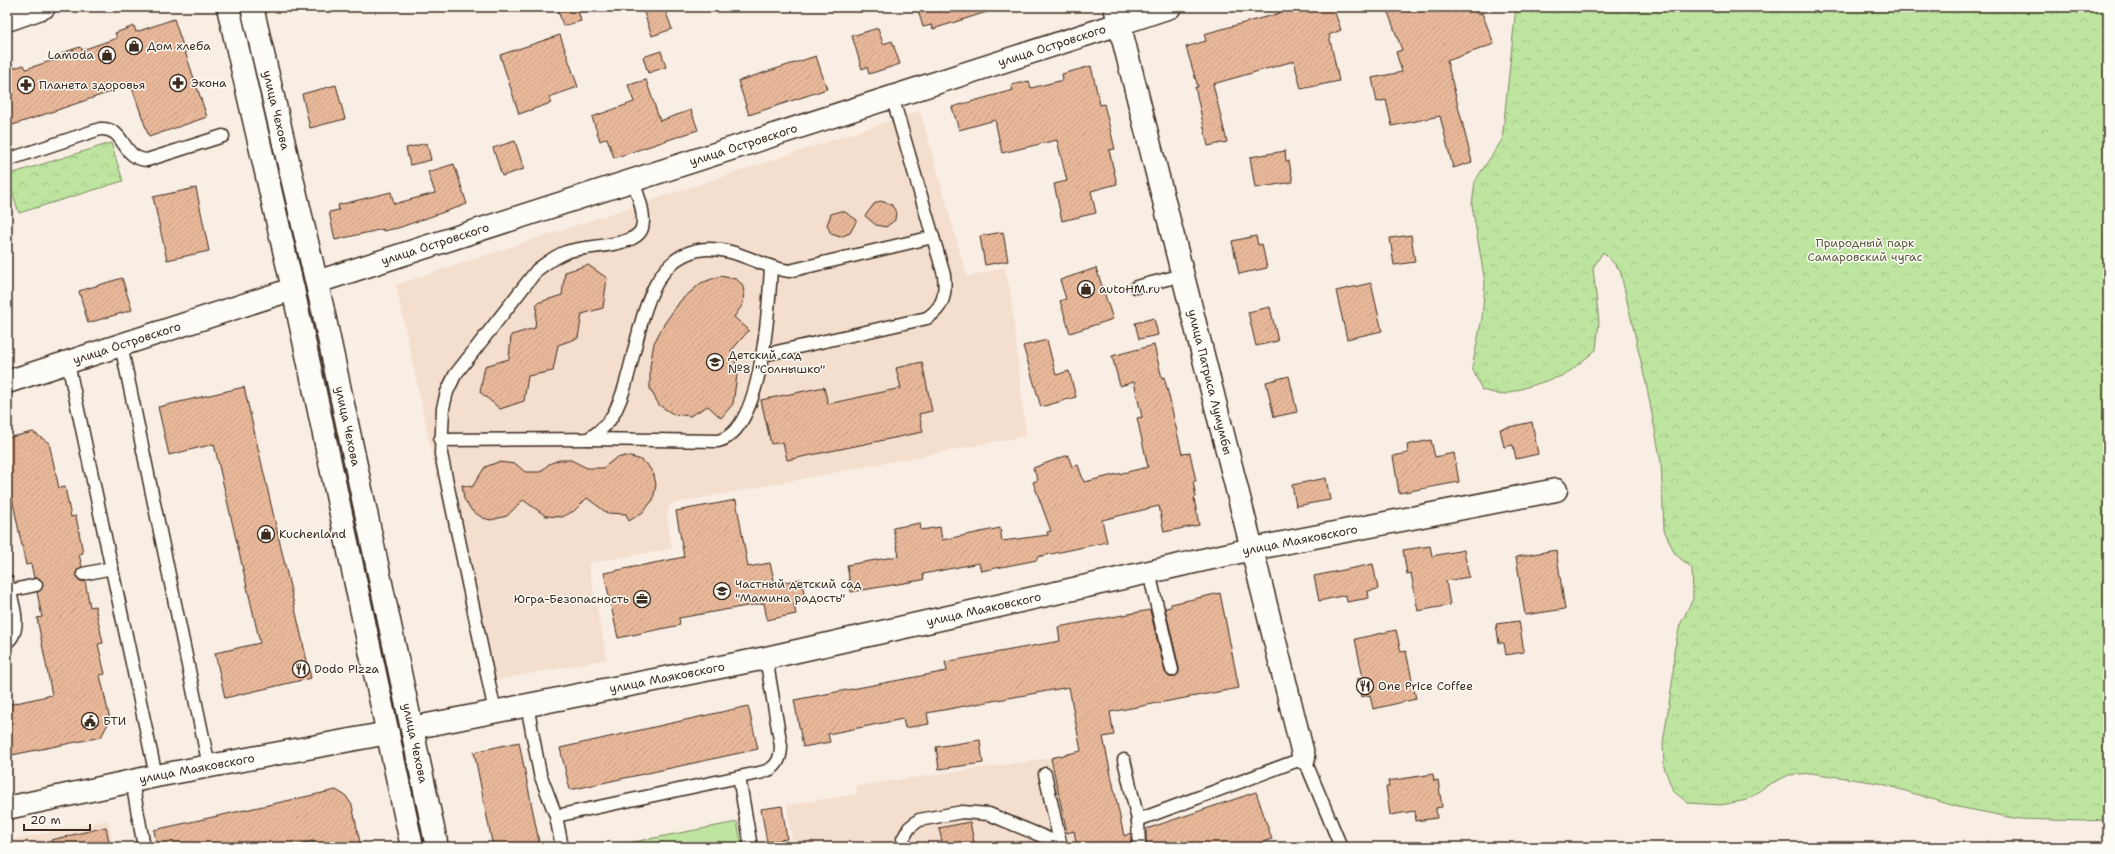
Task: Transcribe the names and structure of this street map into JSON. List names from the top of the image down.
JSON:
{
  "streets": {
    "street": [
      "улица Островского",
      "улица Чехова",
      "улица Патриса Лумумбы",
      "улица Маяковского"
    ]
  },
  "crossings": [
    ["улица Островского", "улица Чехова"],
    ["улица Островского", "улица Патриса Лумумбы"],
    ["улица Чехова", "улица Маяковского"],
    ["улица Патриса Лумумбы", "улица Маяковского"]
  ],
  "parks": ["Природный парк Самаровский чугас"],
  "places": {
    "shop": [
      "Дом хлеба",
      "Lamoda",
      "autoHM.ru",
      "Kuchenland"
    ],
    "pharmacy": ["Экона", "Планета здоровья"],
    "school or university": ["Детский сад №8 \"Солнышко\"", "Частный детский сад \"Мамина радость\""],
    "office": ["Югра-Безопасность"],
    "restaurant": ["Dodo Pizza", "One Price Coffee"],
    "public building": ["БТИ"]
  },
  "scale_bar": "20 m"
}
